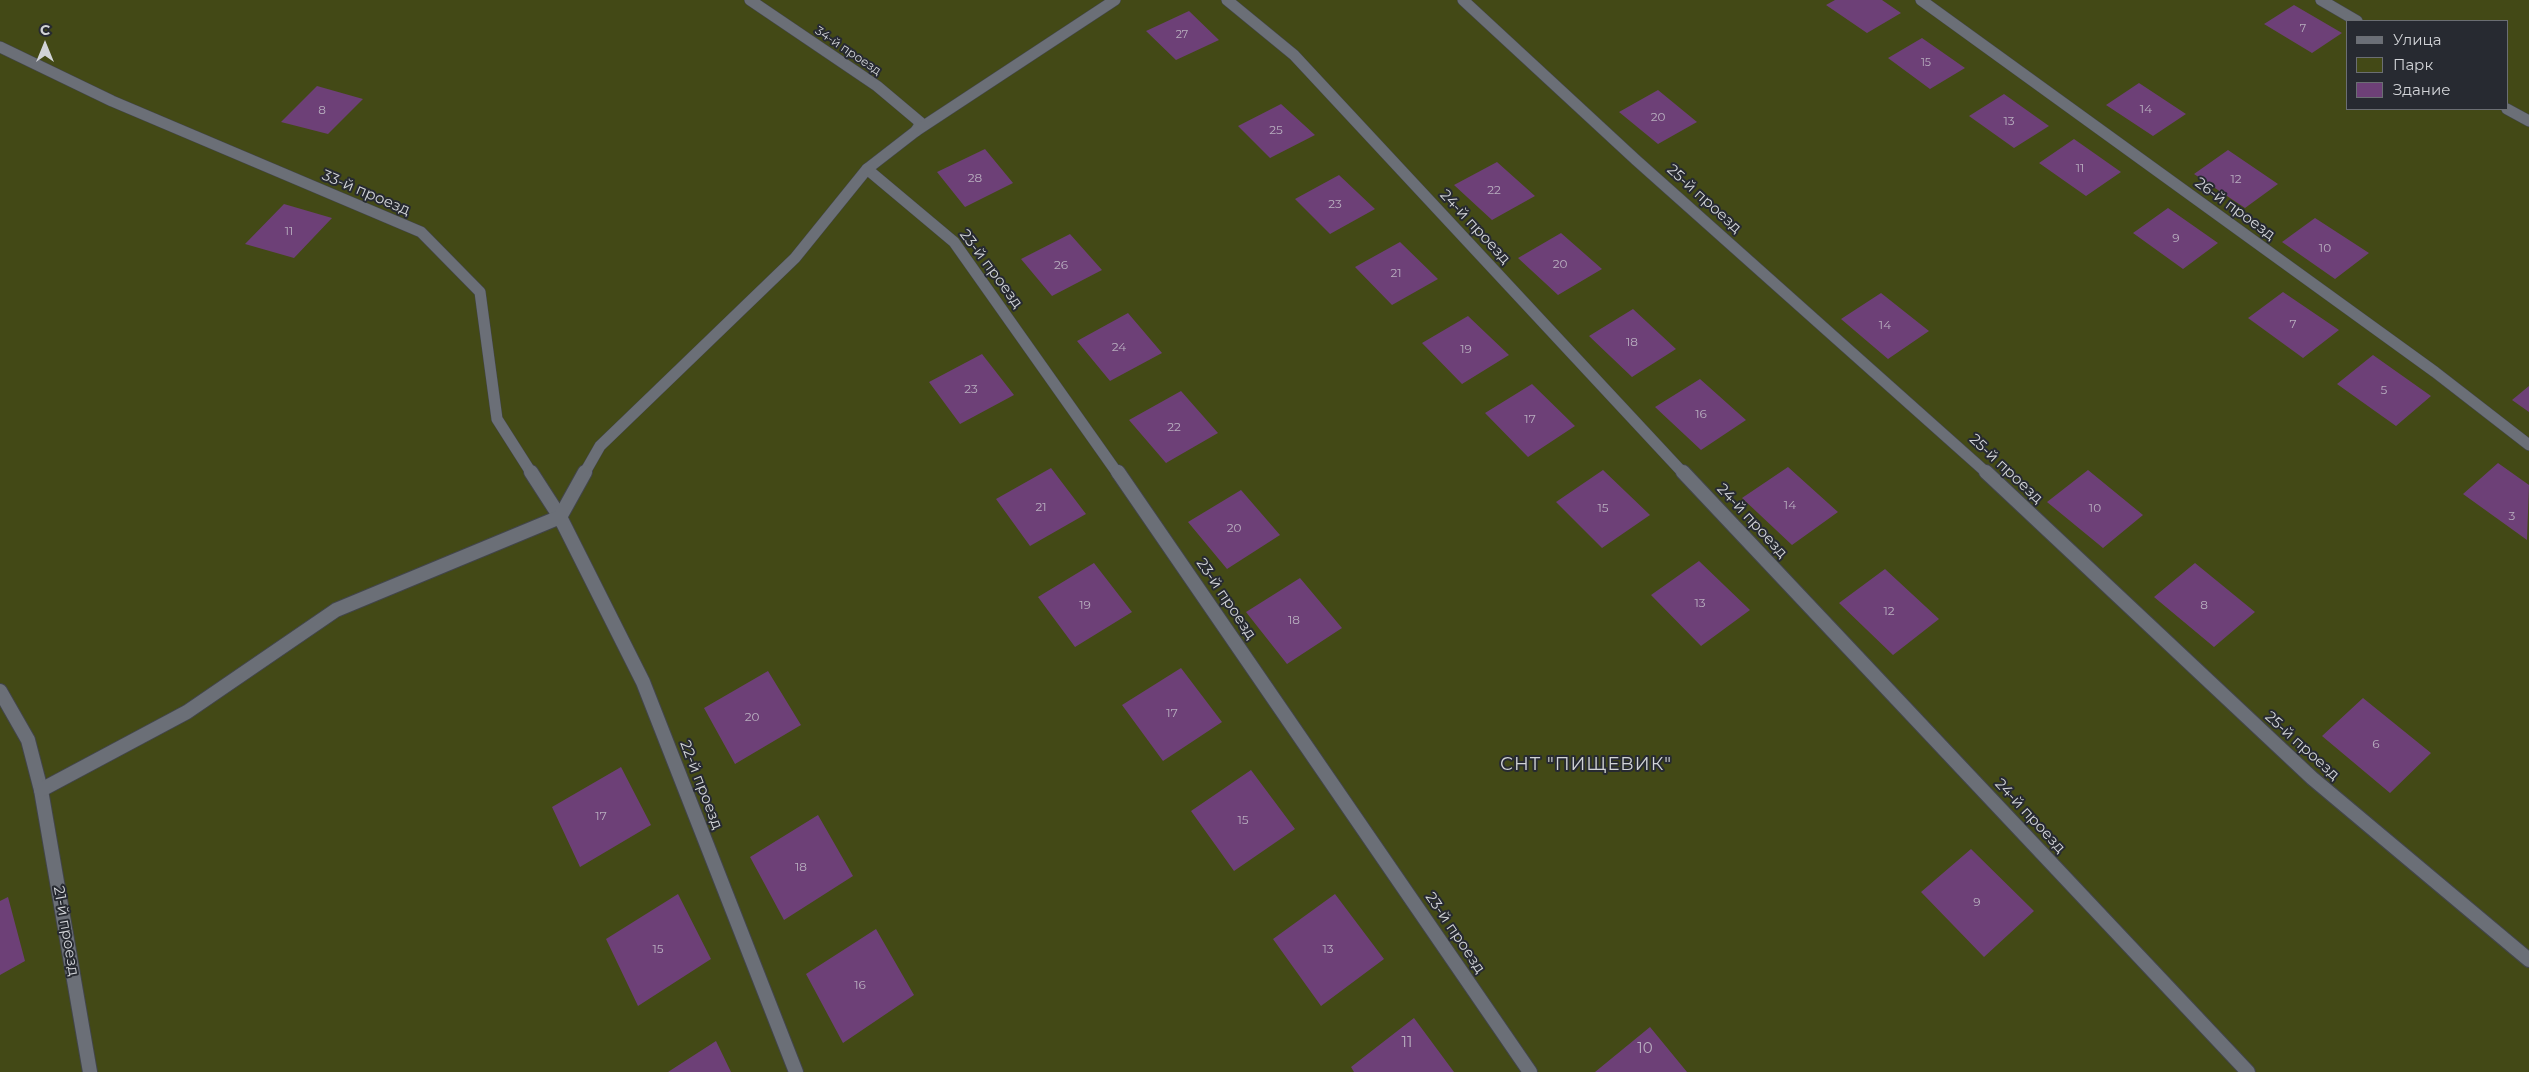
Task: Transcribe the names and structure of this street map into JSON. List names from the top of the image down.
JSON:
{
  "streets": {
    "street": [
      "34-й проезд",
      "33-й проезд",
      "25-й проезд",
      "26-й проезд",
      "24-й проезд",
      "23-й проезд",
      "22-й проезд",
      "21-й проезд"
    ]
  },
  "crossings": [
    ["33-й проезд", "22-й проезд"]
  ],
  "districts": ["СНТ \"ПИЩЕВИК\""],
  "house_numbers": [
    "7",
    "27",
    "15",
    "14",
    "8",
    "20",
    "13",
    "25",
    "11",
    "28",
    "12",
    "22",
    "23",
    "11",
    "9",
    "10",
    "20",
    "26",
    "21",
    "7",
    "14",
    "18",
    "24",
    "19",
    "23",
    "5",
    "16",
    "17",
    "22",
    "14",
    "21",
    "15",
    "10",
    "3",
    "20",
    "13",
    "19",
    "8",
    "12",
    "18",
    "17",
    "20",
    "6",
    "17",
    "15",
    "18",
    "9",
    "15",
    "13",
    "16",
    "11",
    "10"
  ],
  "legend": ["Улица", "Парк", "Здание"],
  "north": "top"
}
